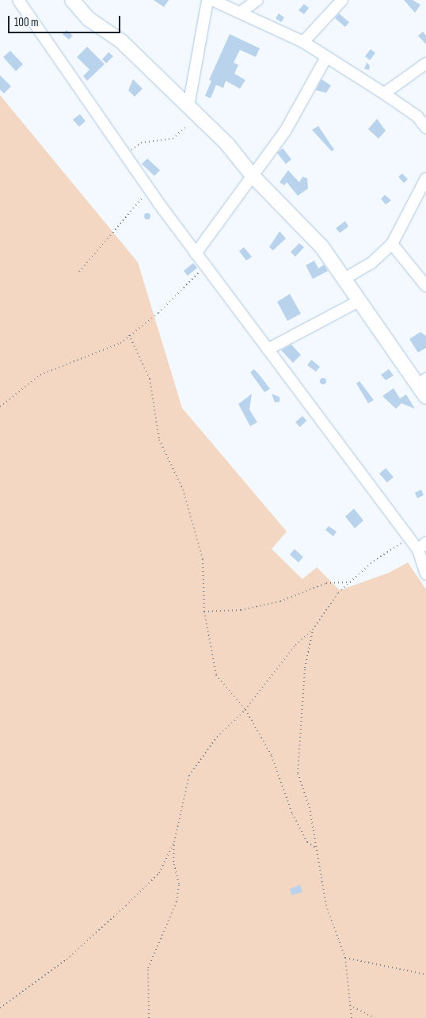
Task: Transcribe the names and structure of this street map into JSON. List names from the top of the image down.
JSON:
{
  "scale_bar": "100 m"
}
